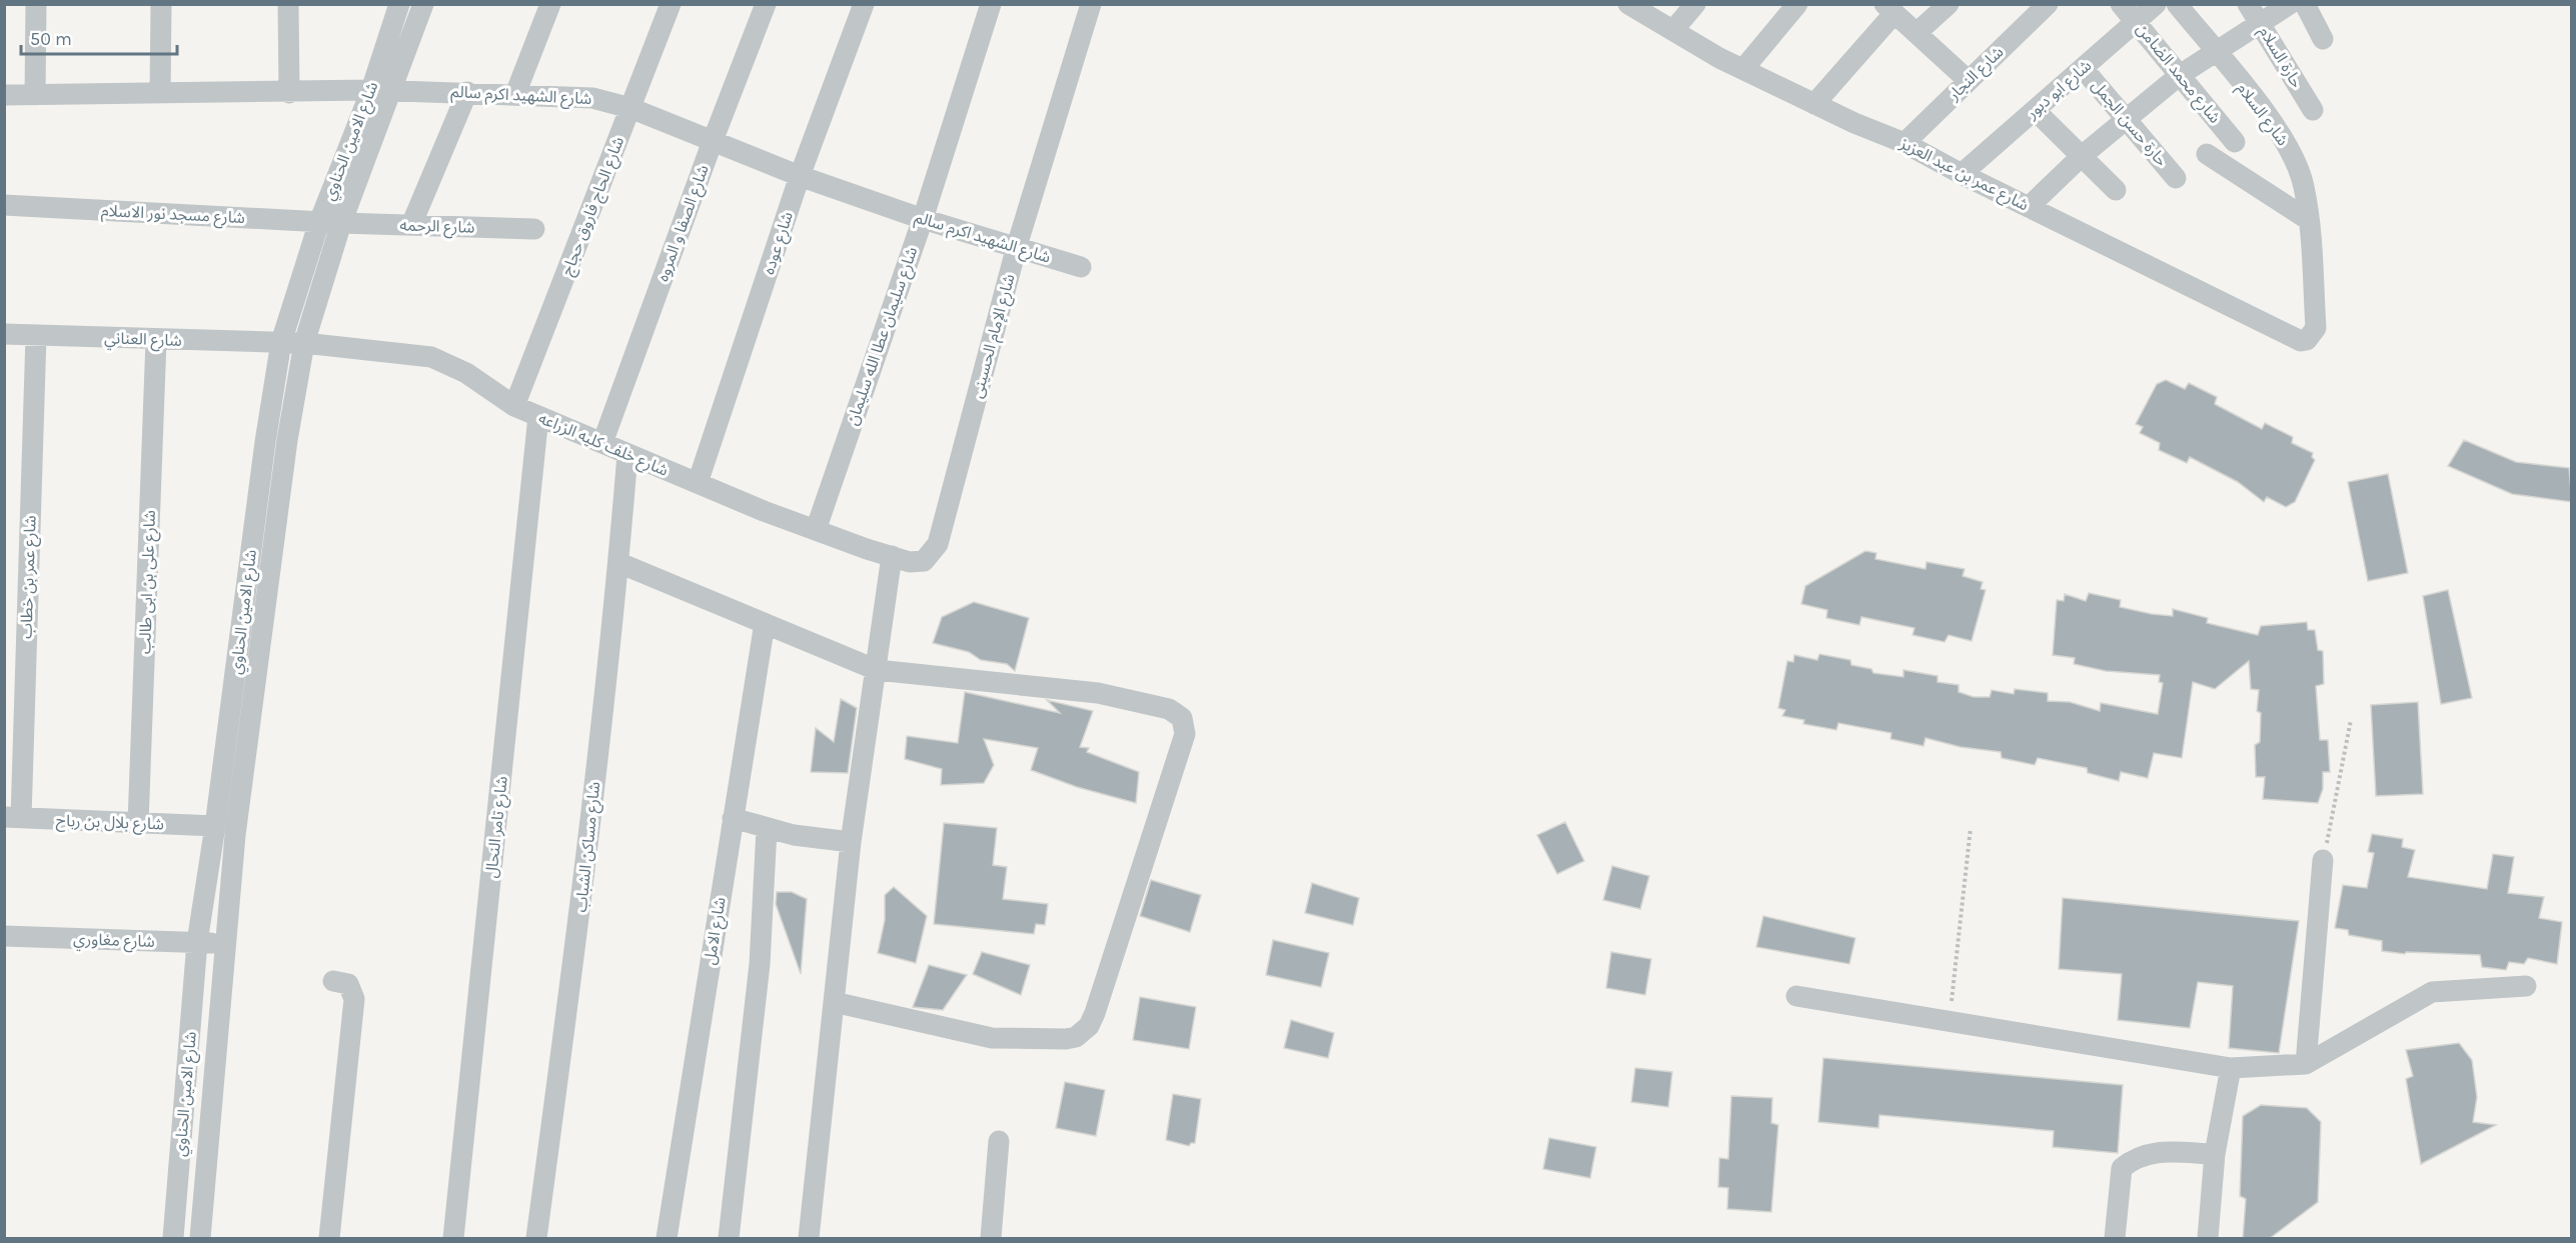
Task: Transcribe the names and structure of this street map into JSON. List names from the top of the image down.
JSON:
{
  "streets": {
    "street": [
      "حارة السلام",
      "شارع النجار",
      "شارع محمد الضامن",
      "شارع ابو دبور",
      "شارع الشهيد اكرم سالم",
      "شارع السلام",
      "حارة حسن الجمل",
      "شارع الامين الحناوي",
      "شارع عمر بن عبد العزيز",
      "شارع الحاج فاروق حجاج",
      "شارع مسجد نور الاسلام",
      "شارع الصفا و المروه",
      "شارع الرحمه",
      "شارع عوده",
      "شارع سليمان عطا الله سليمان",
      "شارع الإمام الحسينى",
      "شارع العناني",
      "شارع خلف كليه الزراعه",
      "شارع عمر بن خطاب",
      "شارع على بن ابى طالب",
      "شارع بلال بن رباح",
      "شارع تامر النحال",
      "شارع مساكن الشباب",
      "شارع الامل",
      "شارع مغاوري"
    ]
  },
  "crossings": [
    ["شارع النجار", "شارع عمر بن عبد العزيز"],
    ["شارع محمد الضامن", "شارع ابو دبور"],
    ["شارع ابو دبور", "حارة حسن الجمل"],
    ["شارع ابو دبور", "شارع عمر بن عبد العزيز"],
    ["شارع الشهيد اكرم سالم", "شارع الامين الحناوي"],
    ["شارع الشهيد اكرم سالم", "شارع الحاج فاروق حجاج"],
    ["شارع الشهيد اكرم سالم", "شارع الصفا و المروه"],
    ["شارع الشهيد اكرم سالم", "شارع عوده"],
    ["شارع الشهيد اكرم سالم", "شارع سليمان عطا الله سليمان"],
    ["شارع الشهيد اكرم سالم", "شارع الإمام الحسينى"],
    ["شارع السلام", "شارع عمر بن عبد العزيز"],
    ["شارع الامين الحناوي", "شارع مسجد نور الاسلام"],
    ["شارع الامين الحناوي", "شارع الرحمه"],
    ["شارع الامين الحناوي", "شارع العناني"],
    ["شارع الامين الحناوي", "شارع خلف كليه الزراعه"],
    ["شارع الامين الحناوي", "شارع بلال بن رباح"],
    ["شارع الامين الحناوي", "شارع مغاوري"],
    ["شارع الحاج فاروق حجاج", "شارع خلف كليه الزراعه"],
    ["شارع مسجد نور الاسلام", "شارع الرحمه"],
    ["شارع الصفا و المروه", "شارع خلف كليه الزراعه"],
    ["شارع عوده", "شارع خلف كليه الزراعه"],
    ["شارع سليمان عطا الله سليمان", "شارع خلف كليه الزراعه"],
    ["شارع الإمام الحسينى", "شارع خلف كليه الزراعه"],
    ["شارع العناني", "شارع خلف كليه الزراعه"],
    ["شارع العناني", "شارع عمر بن خطاب"],
    ["شارع العناني", "شارع على بن ابى طالب"],
    ["شارع خلف كليه الزراعه", "شارع تامر النحال"],
    ["شارع خلف كليه الزراعه", "شارع مساكن الشباب"],
    ["شارع عمر بن خطاب", "شارع بلال بن رباح"],
    ["شارع على بن ابى طالب", "شارع بلال بن رباح"]
  ],
  "scale_bar": "50 m"
}
